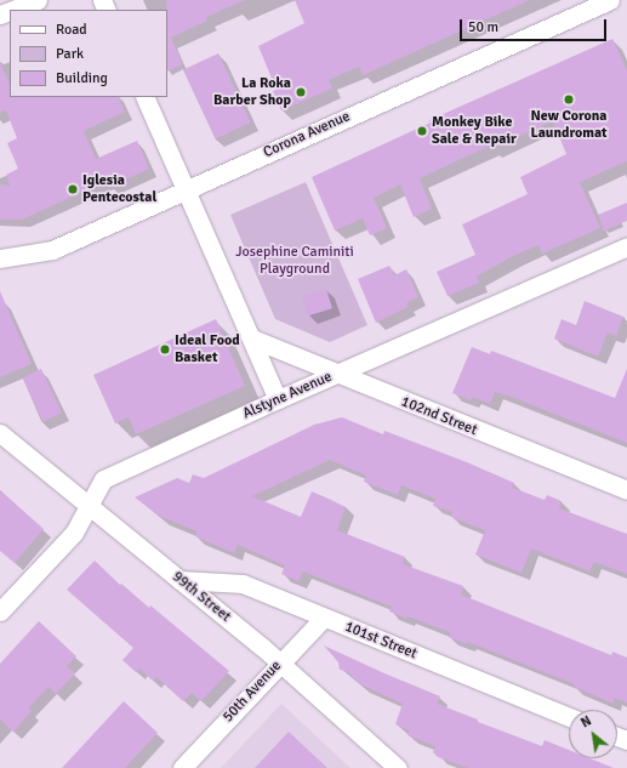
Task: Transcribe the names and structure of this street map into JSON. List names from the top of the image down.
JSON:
{
  "streets": {
    "street": [
      "Corona Avenue",
      "Alstyne Avenue",
      "102nd Street",
      "99th Street",
      "101st Street",
      "50th Avenue"
    ]
  },
  "crossings": [
    ["Alstyne Avenue", "102nd Street"],
    ["Alstyne Avenue", "99th Street"],
    ["99th Street", "101st Street"],
    ["99th Street", "50th Avenue"],
    ["101st Street", "50th Avenue"]
  ],
  "parks": ["Josephine Caminiti Playground"],
  "places": [
    "La Roka Barber Shop",
    "New Corona Laundromat",
    "Monkey Bike Sale & Repair",
    "Iglesia Pentecostal",
    "Ideal Food Basket"
  ],
  "legend": ["Road", "Park", "Building"],
  "scale_bar": "50 m",
  "north": "top left"
}
